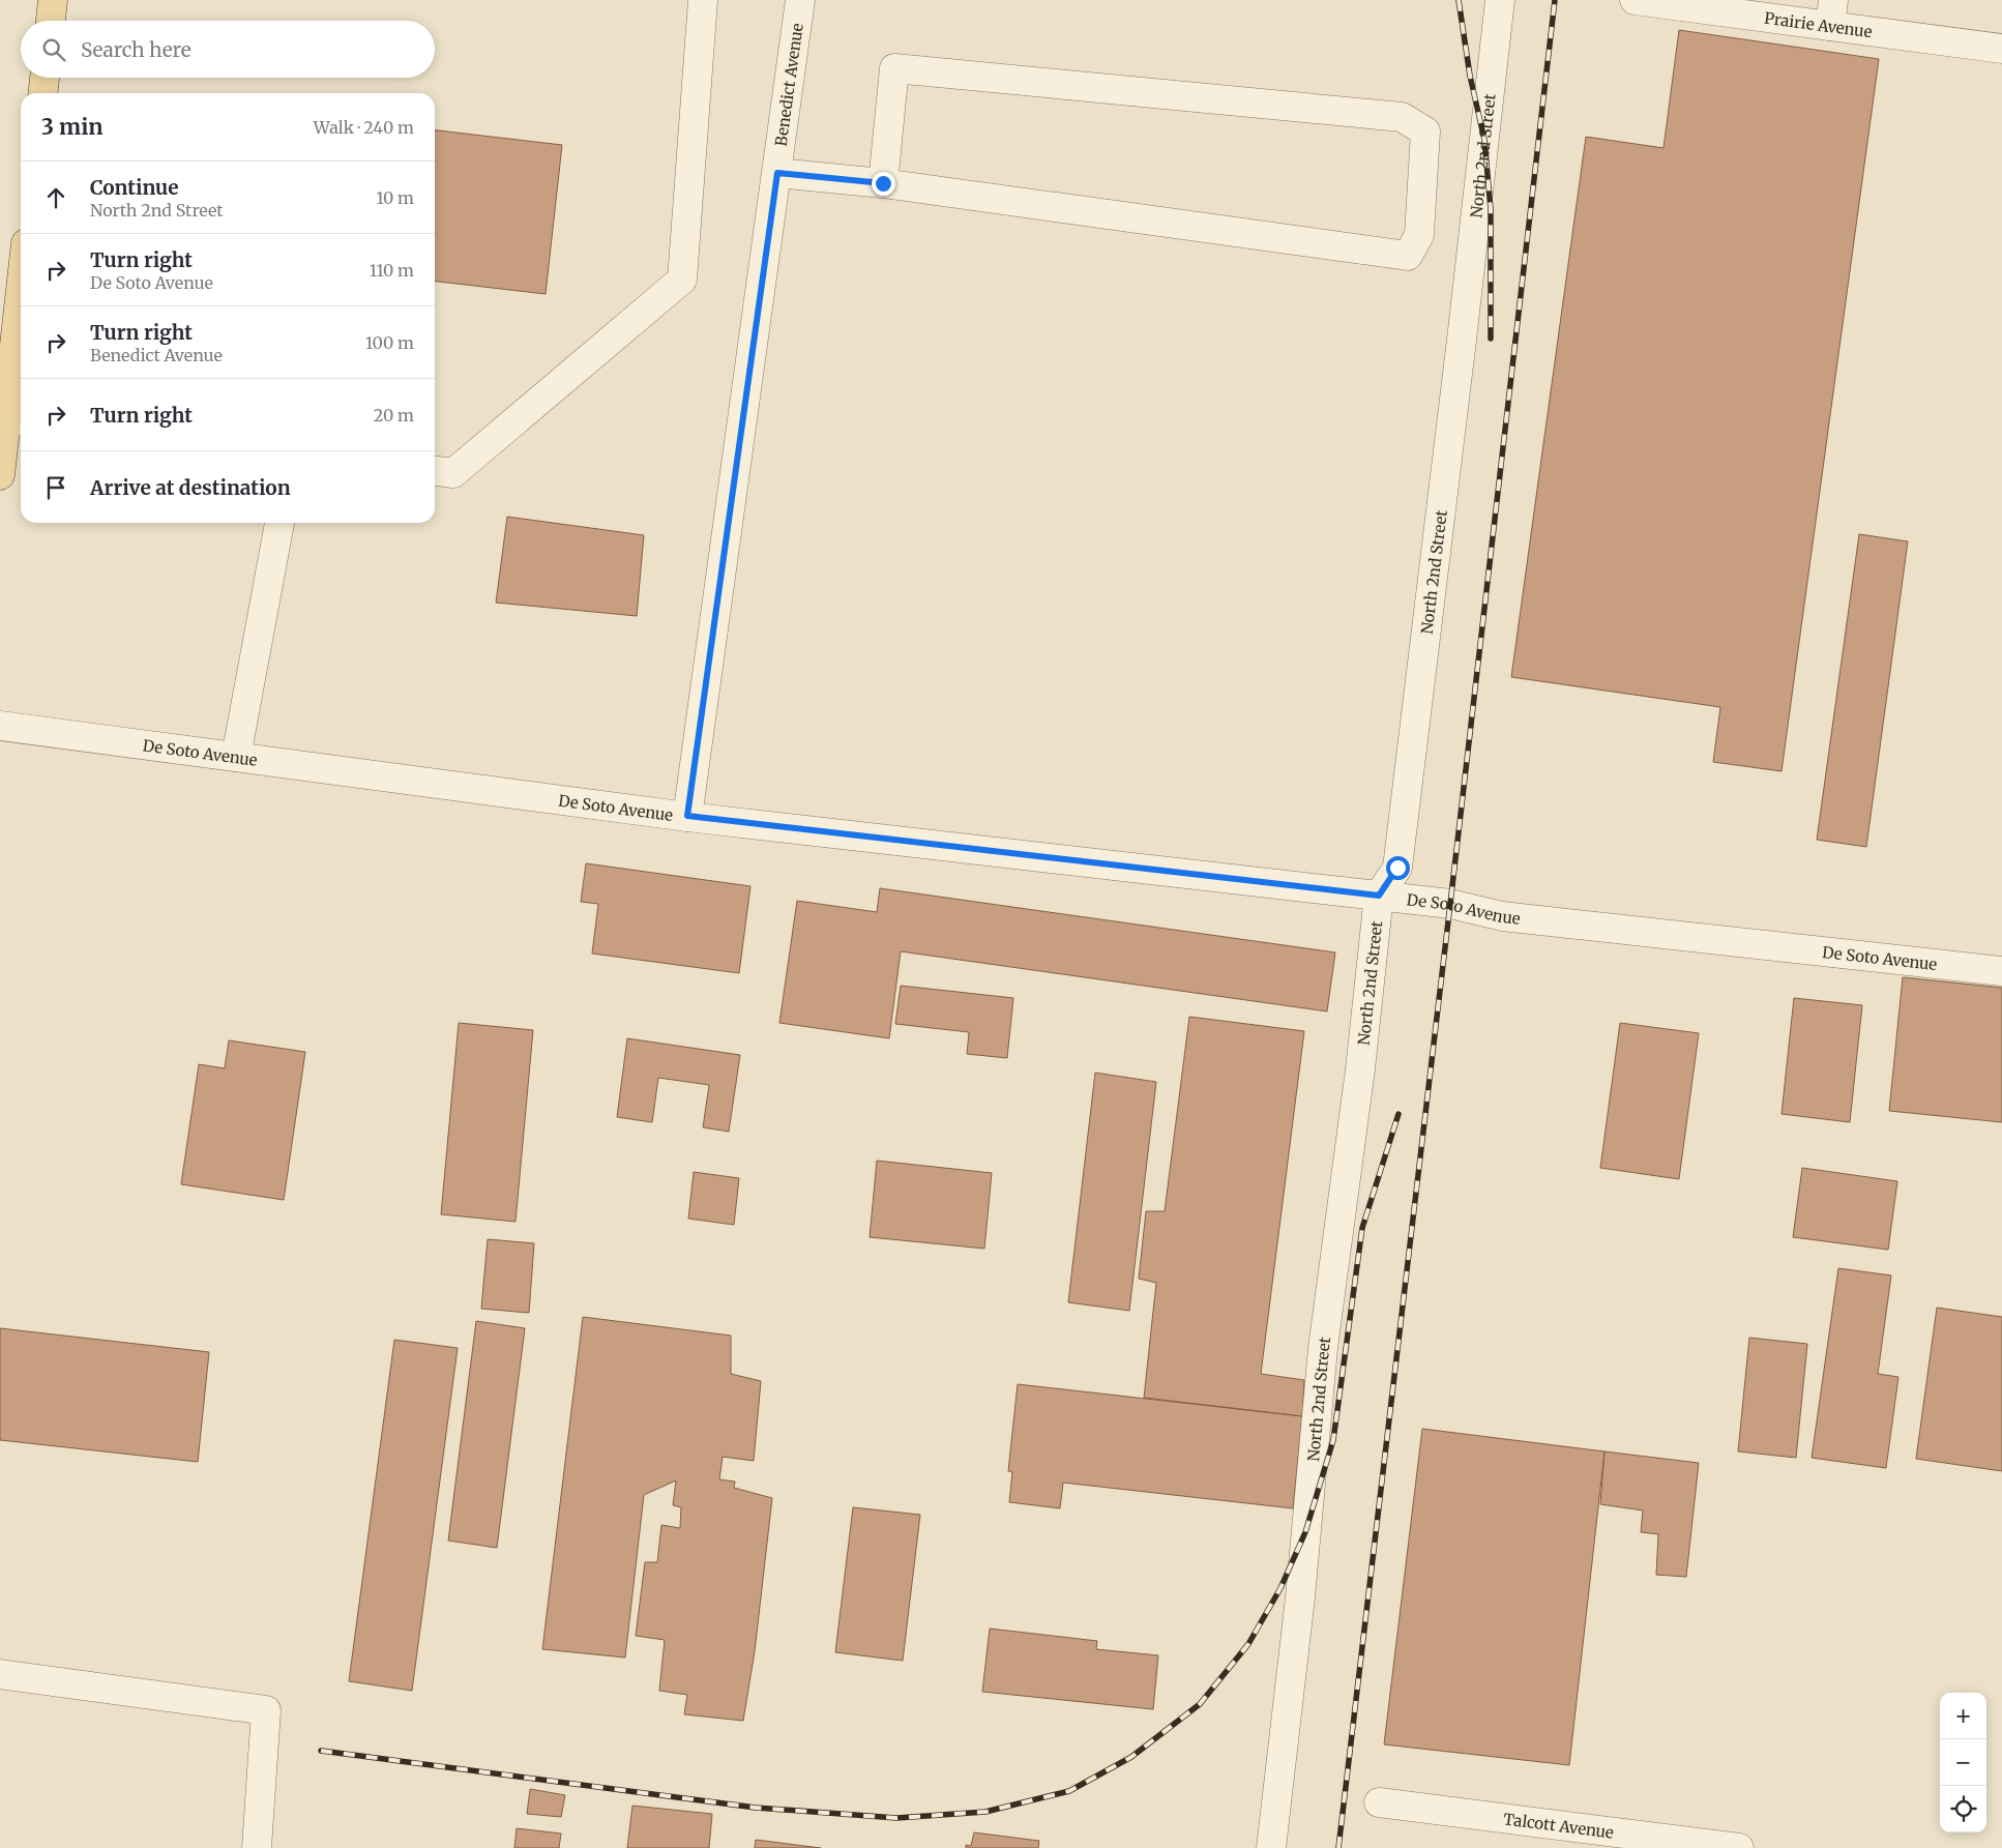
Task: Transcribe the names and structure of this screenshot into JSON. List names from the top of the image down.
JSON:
{
  "streets": {
    "street": [
      "Prairie Avenue",
      "Benedict Avenue",
      "North 2nd Street",
      "De Soto Avenue",
      "Talcott Avenue"
    ]
  },
  "crossings": [
    ["Benedict Avenue", "De Soto Avenue"],
    ["North 2nd Street", "De Soto Avenue"]
  ],
  "page": {
    "search": "Search here",
    "heading": ["3 min", "Walk · 240 m"],
    "list": [
      ["Continue", "North 2nd Street", "10 m"],
      ["Turn right", "De Soto Avenue", "110 m"],
      ["Turn right", "Benedict Avenue", "100 m"],
      ["Turn right", "20 m"],
      "Arrive at destination"
    ],
    "map_buttons": ["+", "−"]
  }
}
